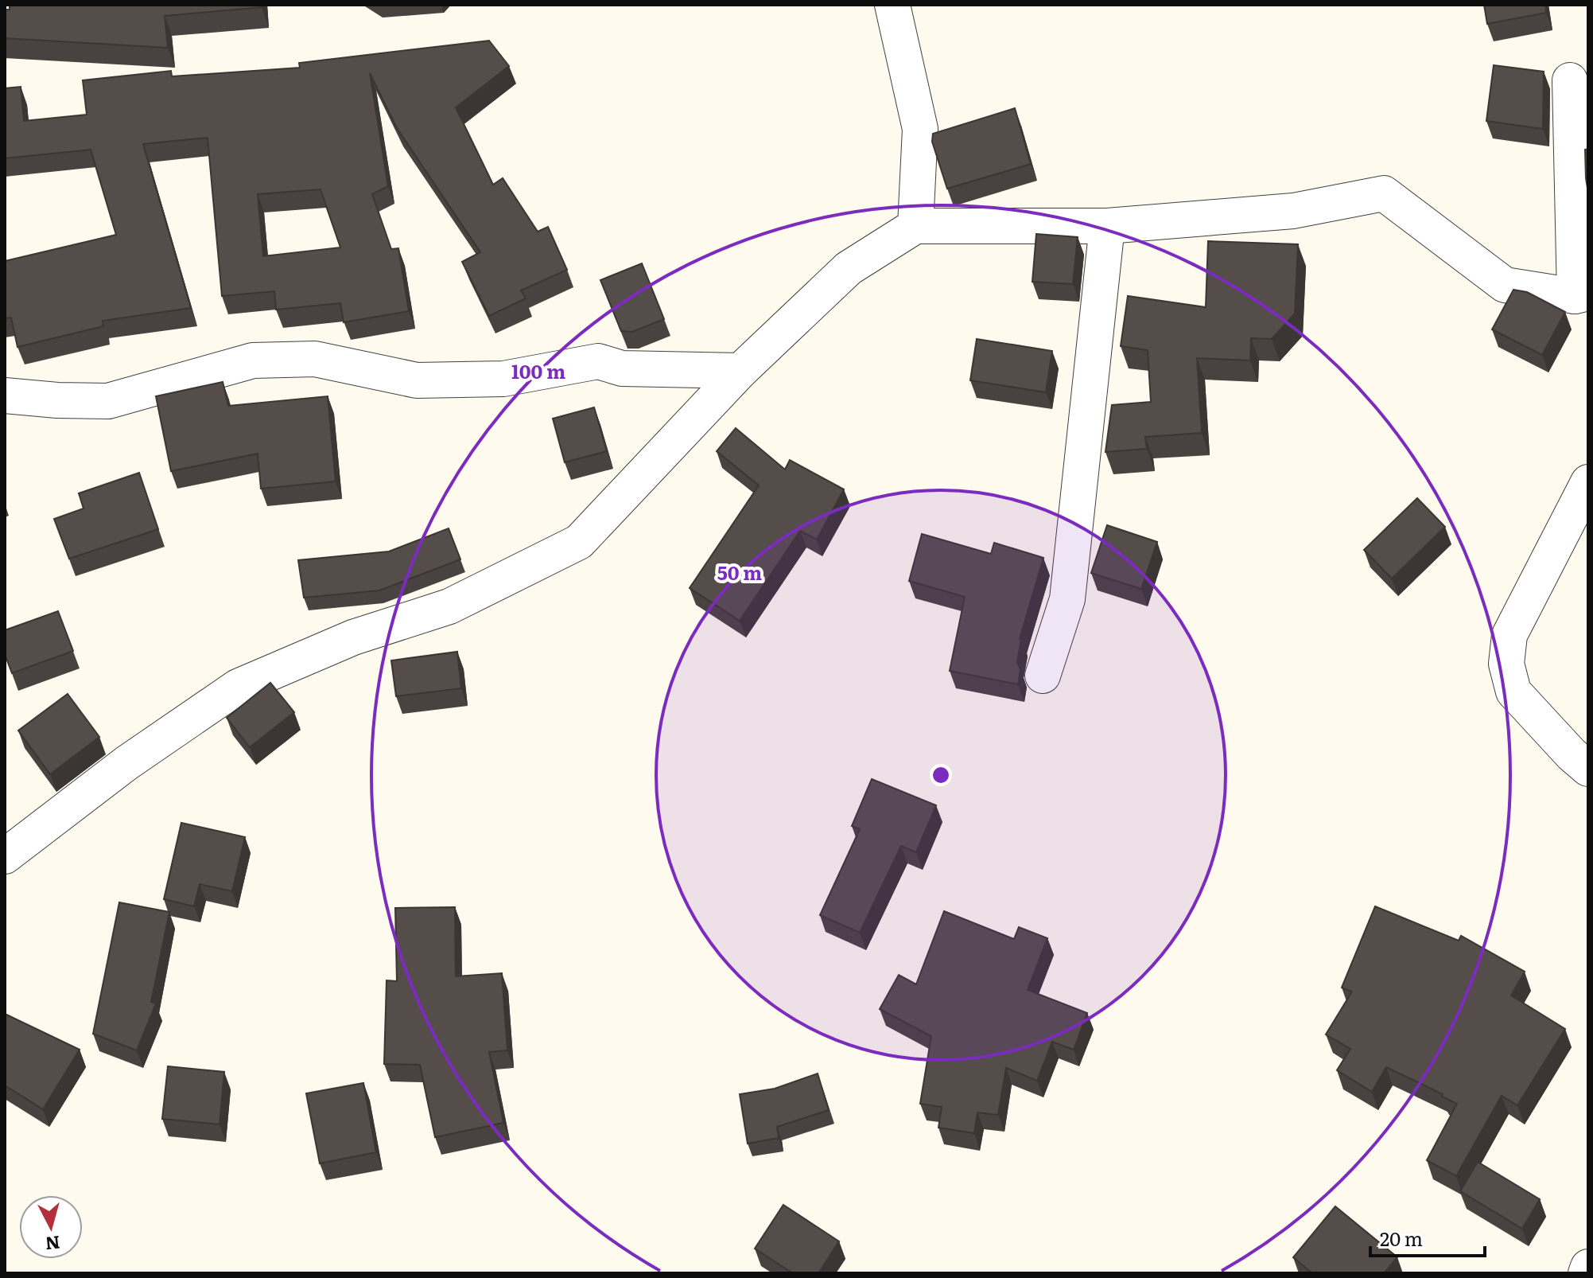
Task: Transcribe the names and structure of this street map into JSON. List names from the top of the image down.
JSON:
{
  "scale_bar": "20 m",
  "north": "bottom",
  "rings": ["100 m", "50 m"]
}
